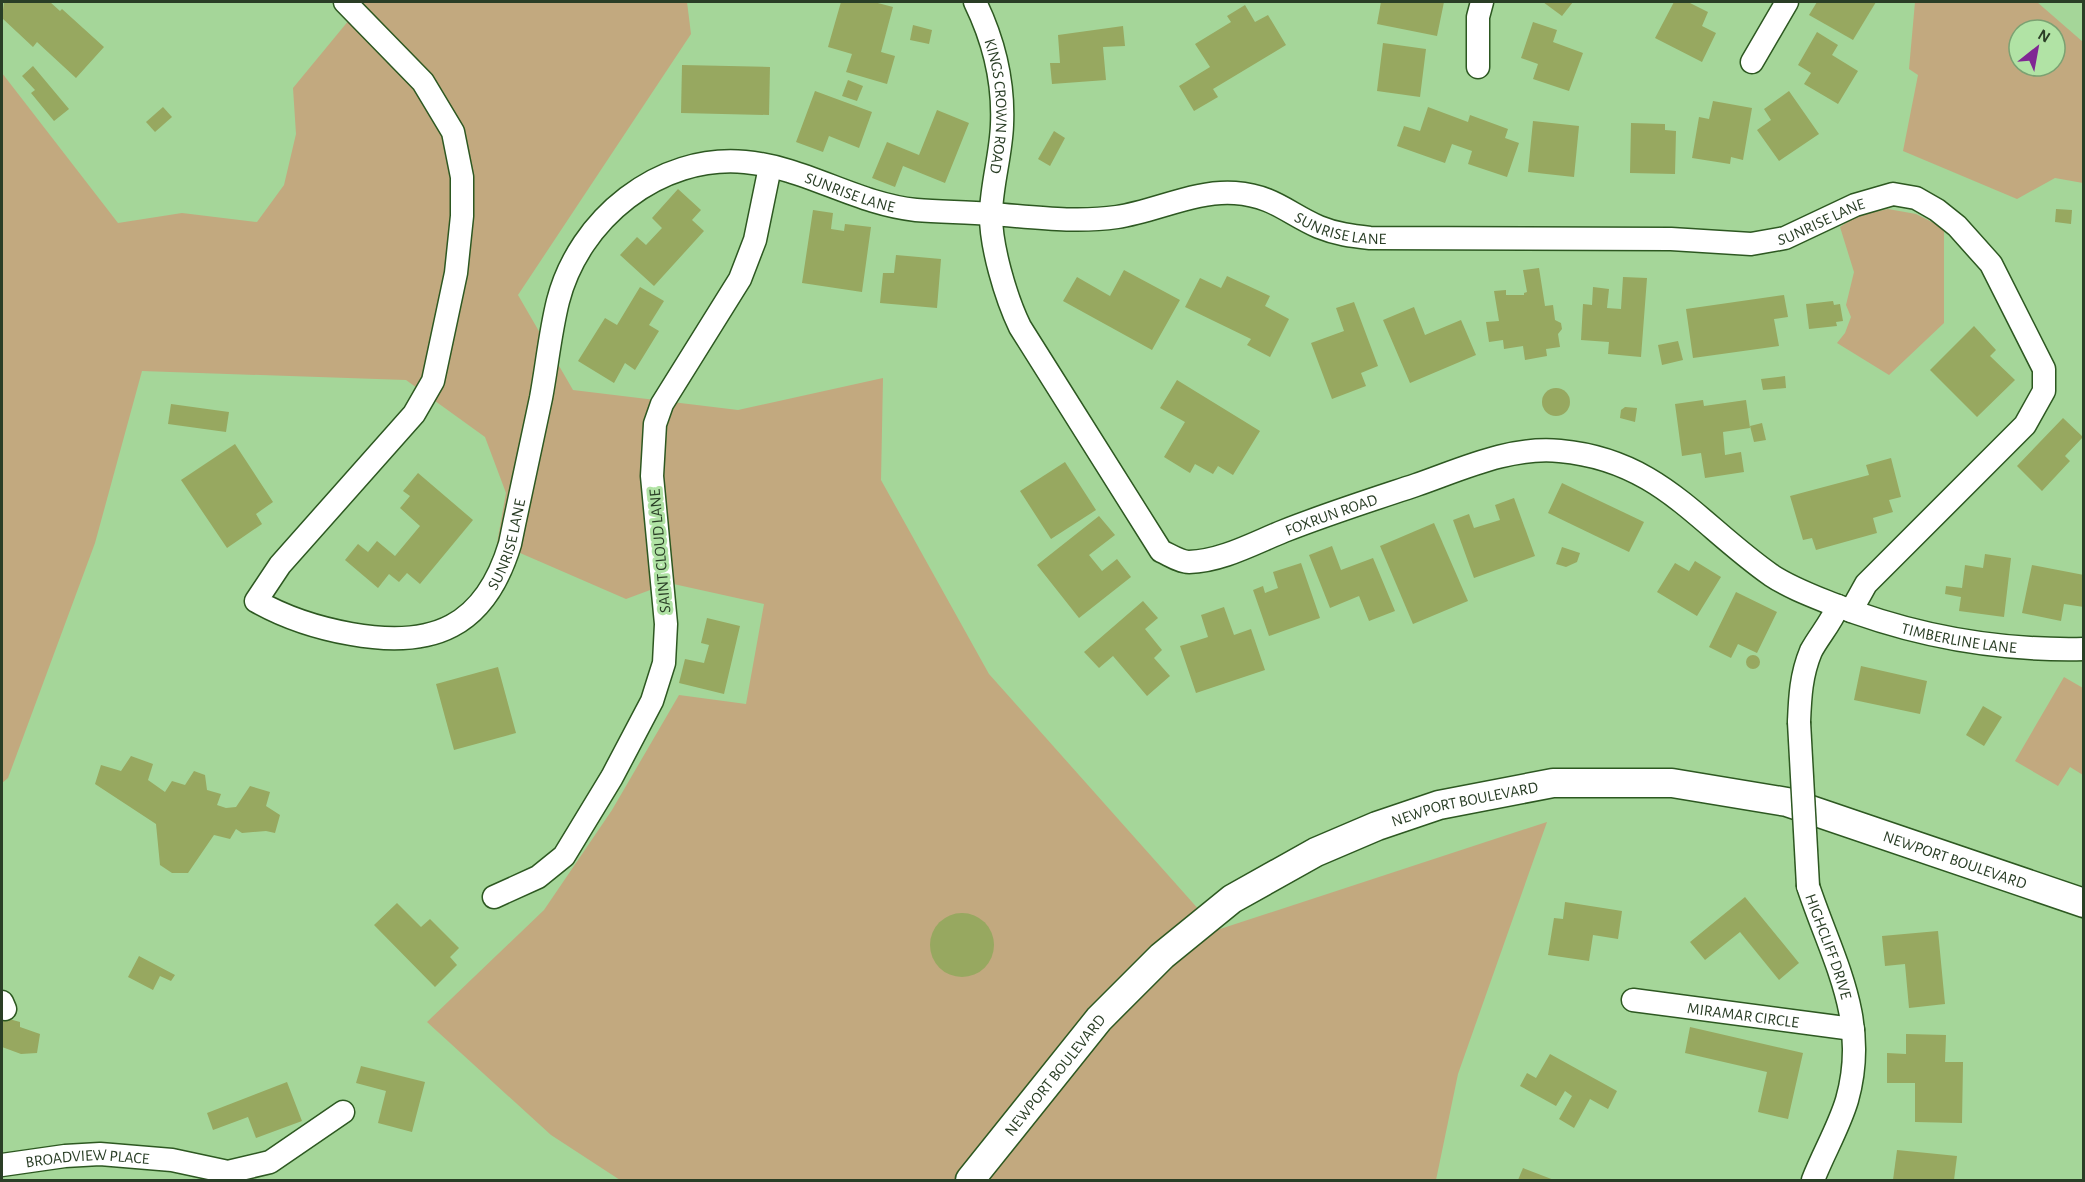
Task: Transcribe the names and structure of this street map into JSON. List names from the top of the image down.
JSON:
{
  "streets": {
    "main road": ["NEWPORT BOULEVARD"],
    "street": [
      "KINGS CROWN ROAD",
      "SUNRISE LANE",
      "FOXRUN ROAD",
      "SAINT CLOUD LANE",
      "TIMBERLINE LANE",
      "HIGHCLIFF DRIVE",
      "MIRAMAR CIRCLE",
      "BROADVIEW PLACE"
    ]
  },
  "crossings": [
    ["KINGS CROWN ROAD", "SUNRISE LANE"],
    ["KINGS CROWN ROAD", "FOXRUN ROAD"],
    ["SUNRISE LANE", "FOXRUN ROAD"],
    ["SUNRISE LANE", "SAINT CLOUD LANE"],
    ["SUNRISE LANE", "TIMBERLINE LANE"],
    ["SUNRISE LANE", "HIGHCLIFF DRIVE"],
    ["FOXRUN ROAD", "TIMBERLINE LANE"],
    ["FOXRUN ROAD", "HIGHCLIFF DRIVE"],
    ["TIMBERLINE LANE", "HIGHCLIFF DRIVE"],
    ["HIGHCLIFF DRIVE", "MIRAMAR CIRCLE"]
  ],
  "north": "top right"
}
